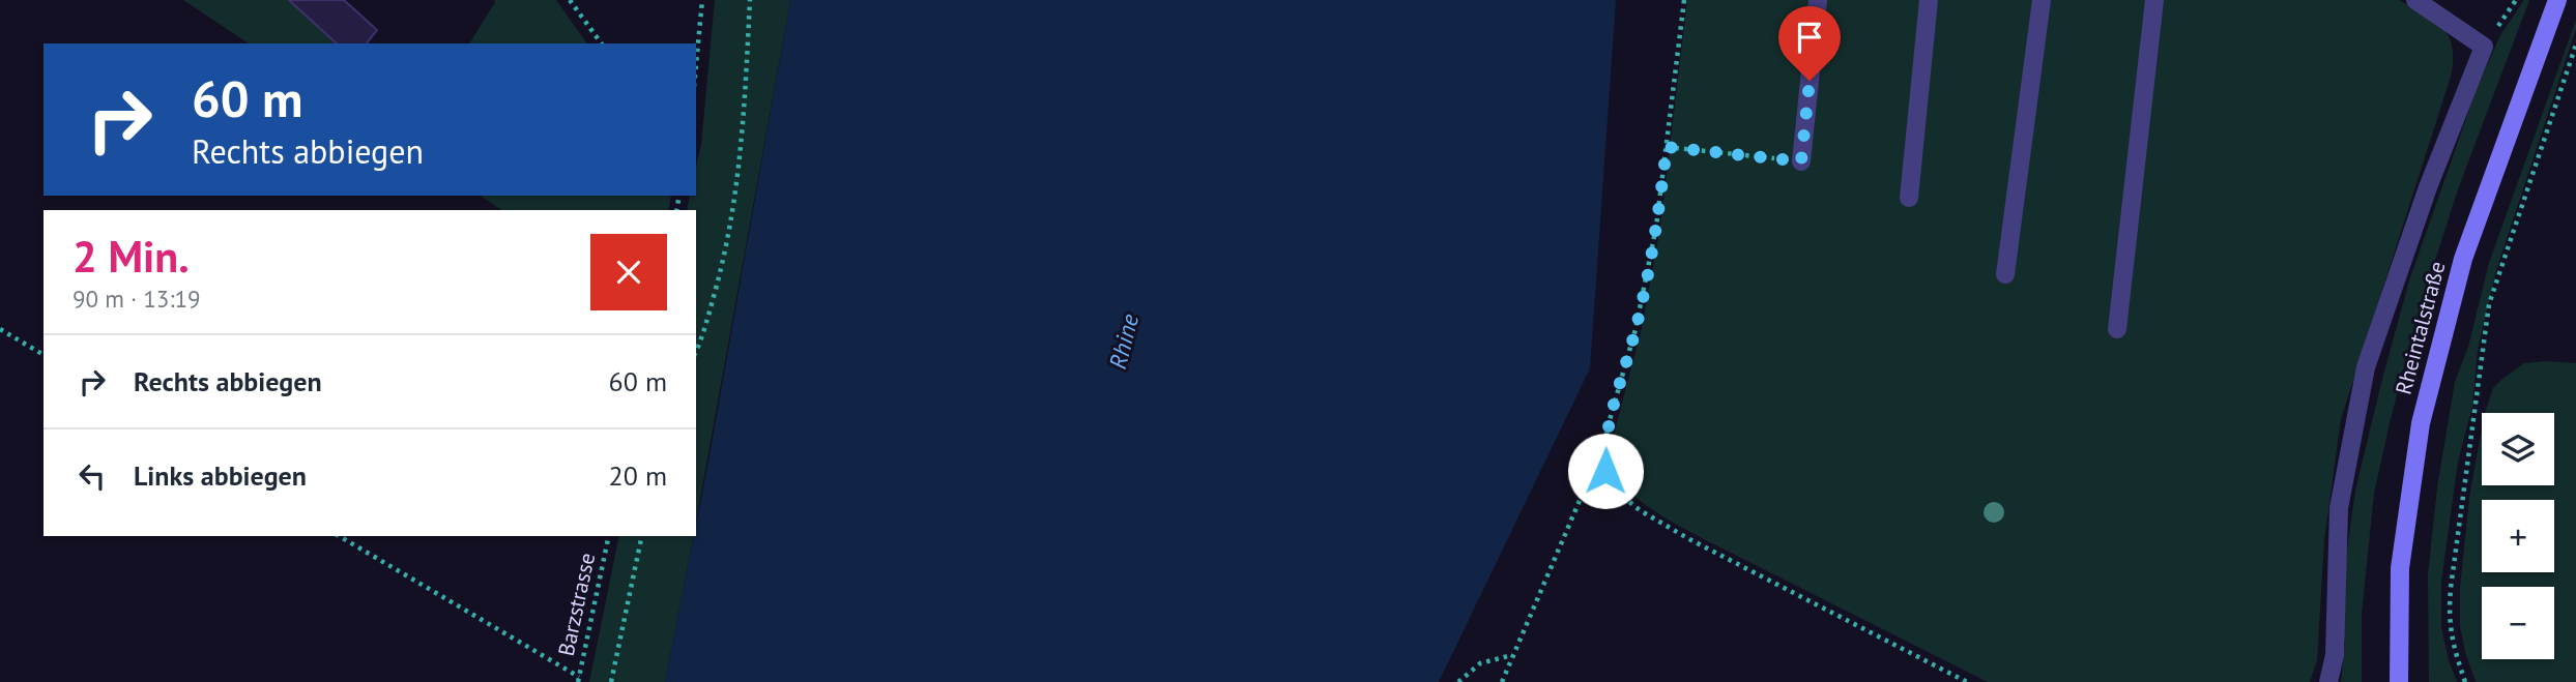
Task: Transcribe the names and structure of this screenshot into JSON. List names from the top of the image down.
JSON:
{
  "streets": {
    "main road": ["Rheintalstraße"],
    "path": ["Barzstrasse"]
  },
  "water": ["Rhine"],
  "page": {
    "turn": ["60 m", "Rechts abbiegen"],
    "heading": ["2 Min.", "90 m · 13:19"],
    "list": [
      {
        "name": "Rechts abbiegen",
        "value": "60 m"
      },
      {
        "name": "Links abbiegen",
        "value": "20 m"
      }
    ],
    "map_buttons": ["+", "−"]
  }
}
